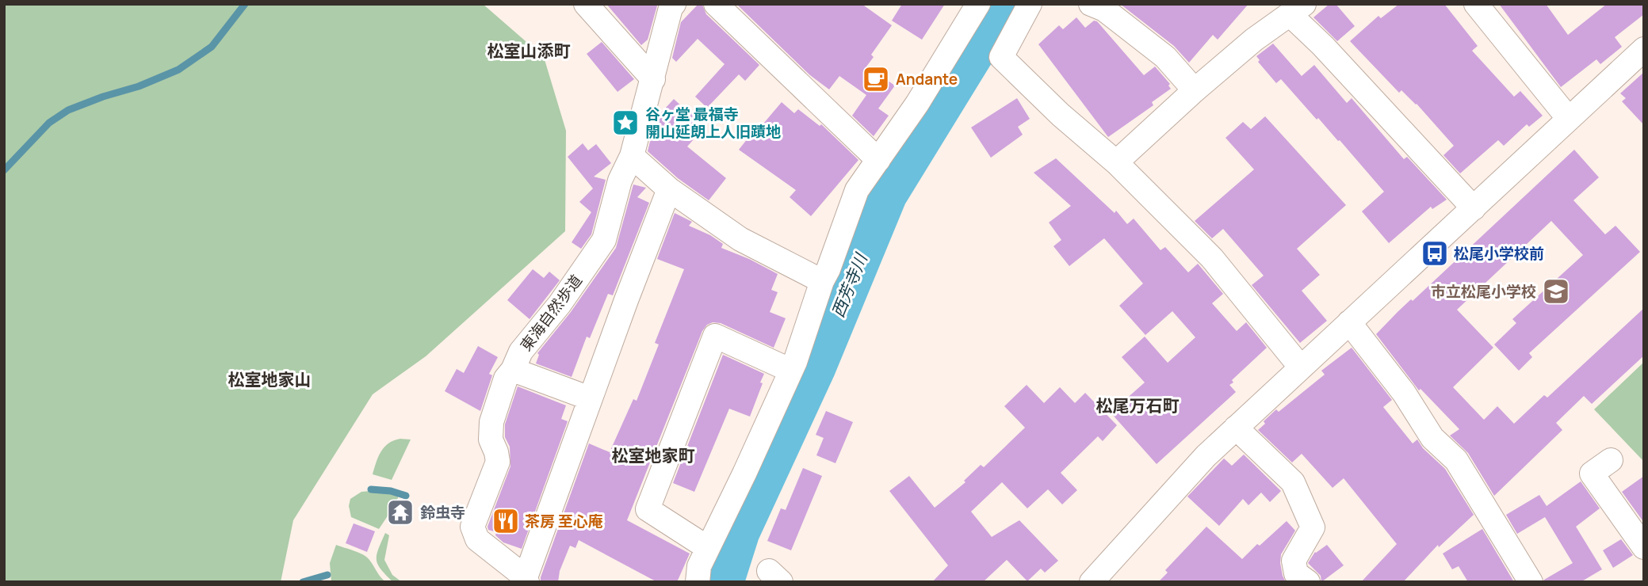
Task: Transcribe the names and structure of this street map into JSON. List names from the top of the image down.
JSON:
{
  "streets": {
    "street": ["東海自然歩道"]
  },
  "districts": [
    "松室山添町",
    "松室地家山",
    "松尾万石町",
    "松室地家町"
  ],
  "water": ["西芳寺川"],
  "places": {
    "cafe": ["Andante"],
    "place": ["谷ヶ堂 最福寺 開山延朗上人旧蹟地"],
    "bus stop": ["松尾小学校前"],
    "school or university": ["市立松尾小学校"],
    "temple": ["鈴虫寺"],
    "restaurant": ["茶房 至心庵"]
  }
}
